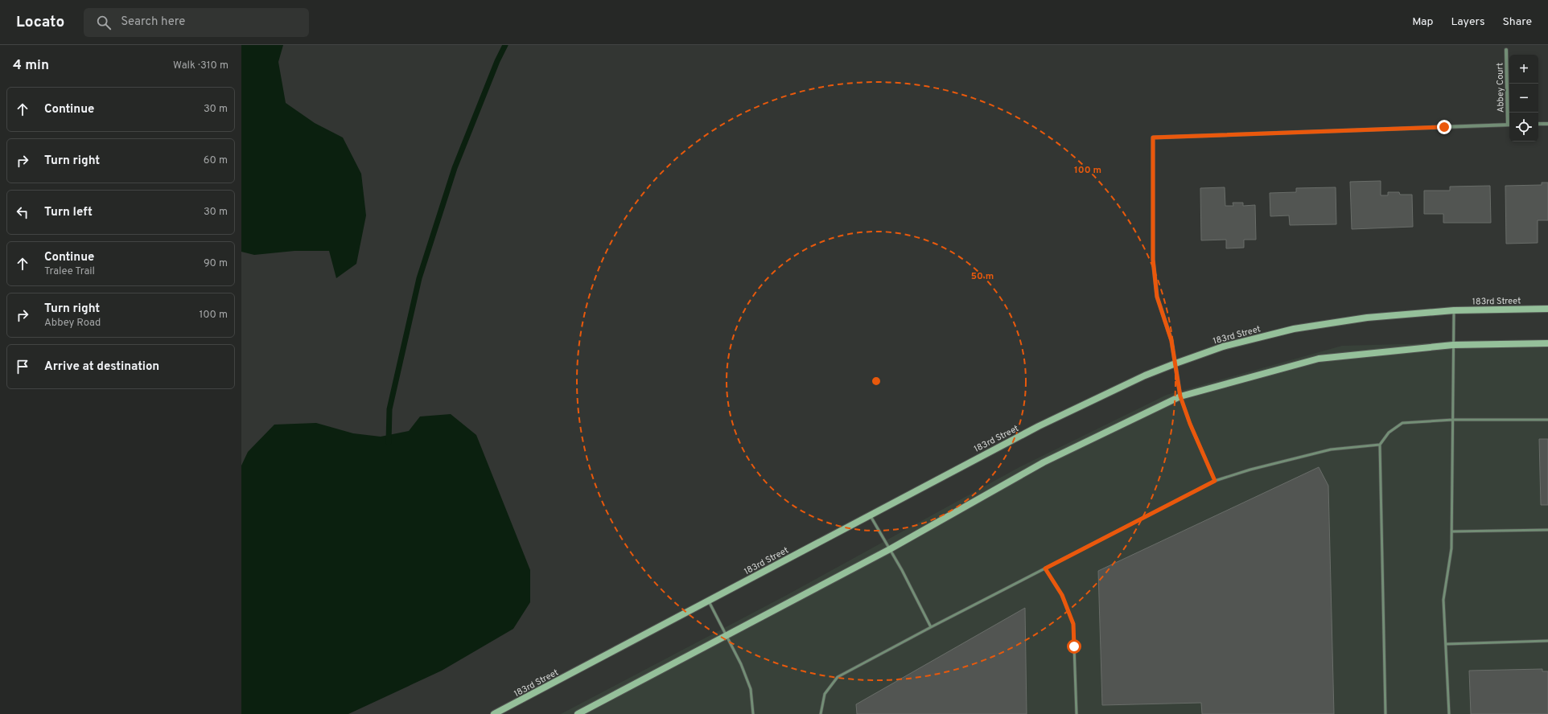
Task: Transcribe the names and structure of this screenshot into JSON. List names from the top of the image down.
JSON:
{
  "streets": {
    "street": ["Abbey Court", "183rd Street"]
  },
  "page": {
    "header": "Locato",
    "search": "Search here",
    "nav": ["Map", "Layers", "Share"],
    "heading": ["4 min", "Walk · 310 m"],
    "map_buttons": ["+", "−"],
    "list": [
      ["Continue", "30 m"],
      ["Turn right", "60 m"],
      ["Turn left", "30 m"],
      ["Continue", "Tralee Trail", "90 m"],
      ["Turn right", "Abbey Road", "100 m"],
      "Arrive at destination"
    ]
  },
  "rings": ["100 m", "50 m"]
}
